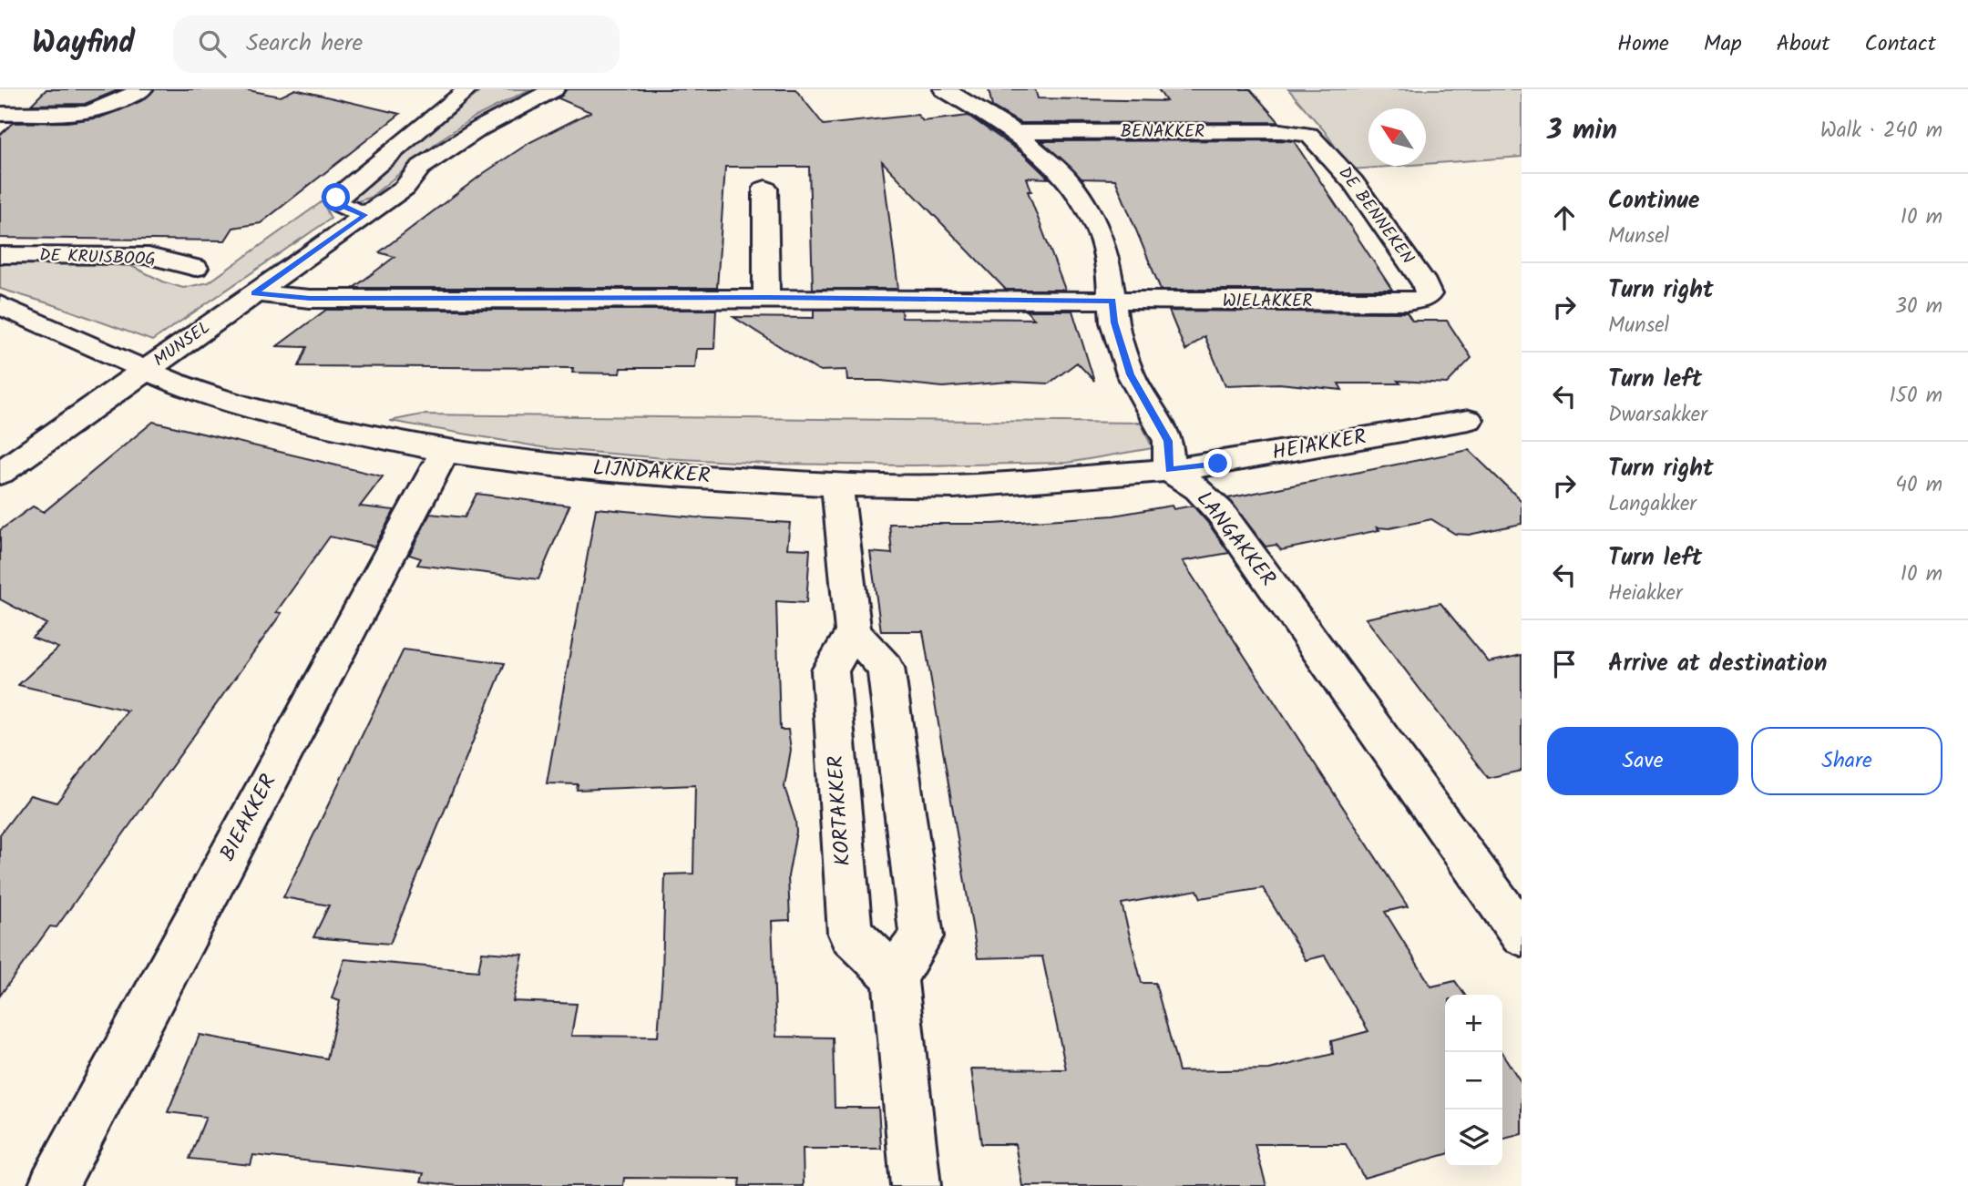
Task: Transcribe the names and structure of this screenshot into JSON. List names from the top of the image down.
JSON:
{
  "streets": {
    "street": [
      "BENAKKER",
      "DE BENNEKEN",
      "DE KRUISBOOG",
      "WIELAKKER",
      "MUNSEL",
      "HEIAKKER",
      "LIJNDAKKER",
      "LANGAKKER",
      "KORTAKKER",
      "BIEAKKER"
    ]
  },
  "crossings": [
    ["BENAKKER", "DE BENNEKEN"],
    ["DE BENNEKEN", "WIELAKKER"],
    ["WIELAKKER", "MUNSEL"],
    ["MUNSEL", "LIJNDAKKER"],
    ["HEIAKKER", "LIJNDAKKER"],
    ["HEIAKKER", "LANGAKKER"],
    ["LIJNDAKKER", "LANGAKKER"],
    ["LIJNDAKKER", "BIEAKKER"]
  ],
  "north": "top left",
  "page": {
    "header": "Wayfind",
    "search": "Search here",
    "nav": [
      "Home",
      "Map",
      "About",
      "Contact"
    ],
    "heading": ["3 min", "Walk · 240 m"],
    "list": [
      ["Continue", "Munsel", "10 m"],
      ["Turn right", "Munsel", "30 m"],
      ["Turn left", "Dwarsakker", "150 m"],
      ["Turn right", "Langakker", "40 m"],
      ["Turn left", "Heiakker", "10 m"],
      "Arrive at destination"
    ],
    "buttons": ["Save", "Share"],
    "map_buttons": ["+", "−"]
  }
}
